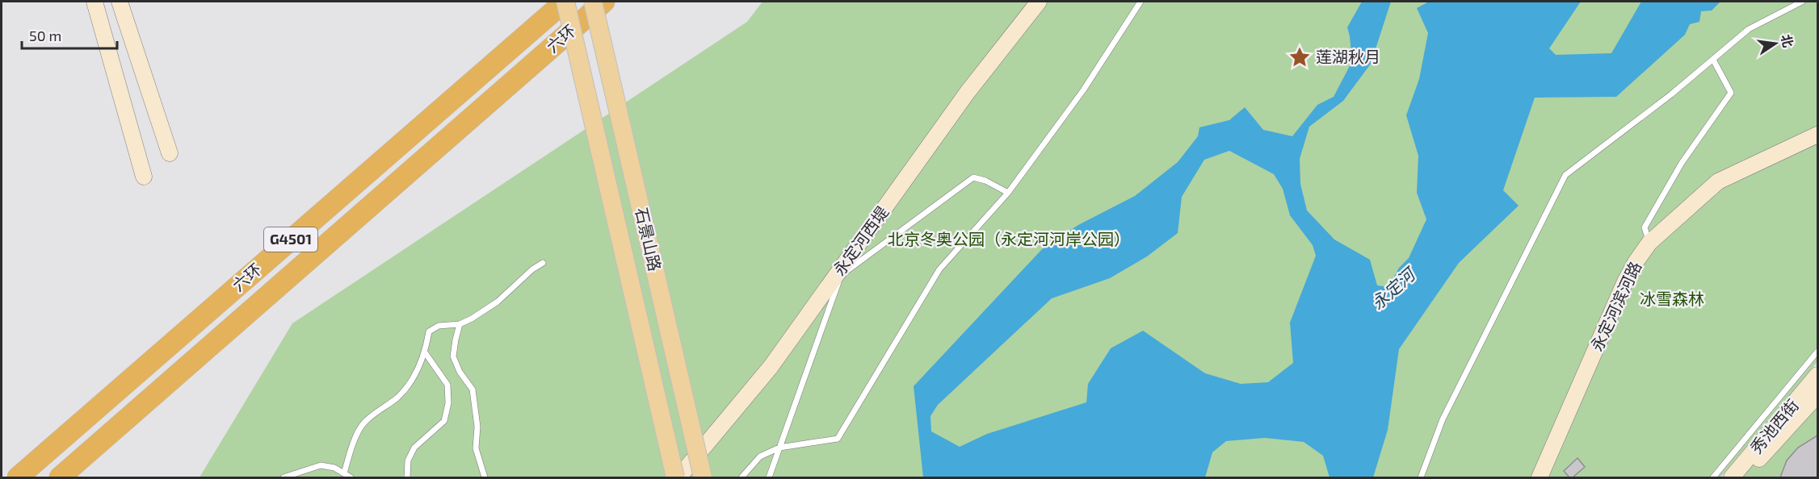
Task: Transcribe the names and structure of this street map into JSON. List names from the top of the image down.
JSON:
{
  "streets": {
    "highway": ["六环", "G4501"],
    "main road": ["石景山路"],
    "street": ["永定河西堤", "永定河滨河路", "秀池西街"]
  },
  "crossings": [
    ["六环", "石景山路"],
    ["石景山路", "永定河西堤"]
  ],
  "water": ["永定河"],
  "parks": ["北京冬奥公园（永定河河岸公园）", "冰雪森林"],
  "places": {
    "place": ["莲湖秋月"]
  },
  "scale_bar": "50 m",
  "north": "right"
}
